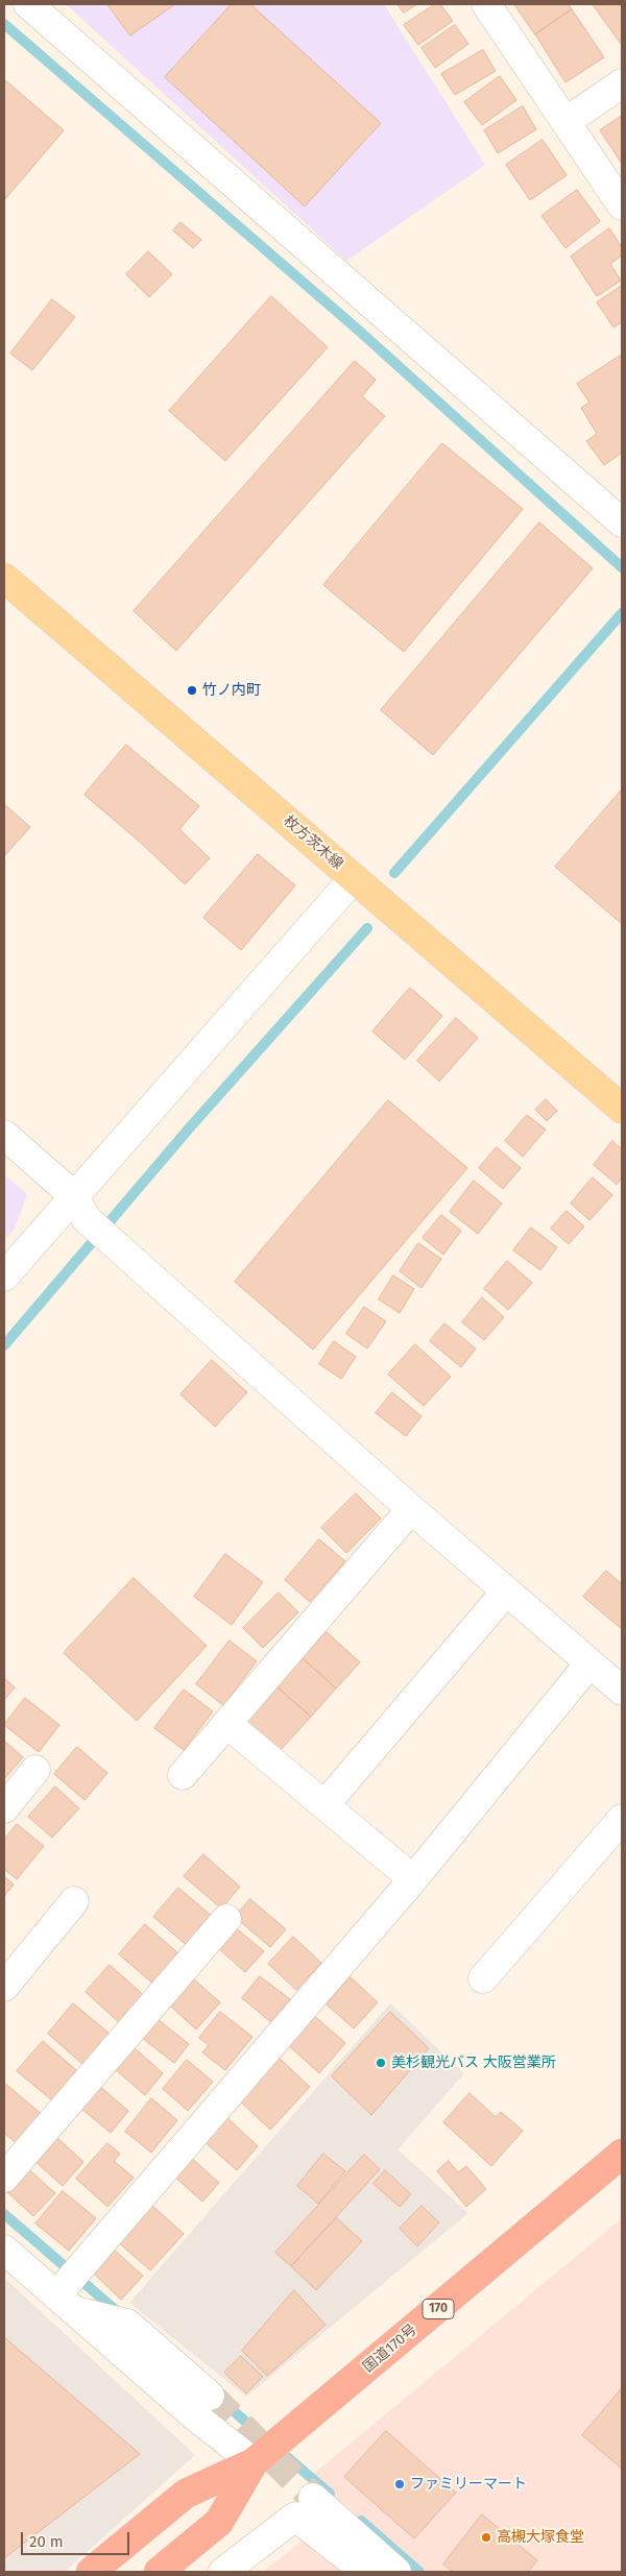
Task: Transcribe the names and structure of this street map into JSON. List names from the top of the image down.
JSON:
{
  "streets": {
    "highway": ["170", "国道170号"],
    "main road": ["枚方茨木線"]
  },
  "places": [
    "竹ノ内町",
    "美杉観光バス 大阪営業所",
    "ファミリーマート",
    "高槻大塚食堂"
  ],
  "scale_bar": "20 m"
}
